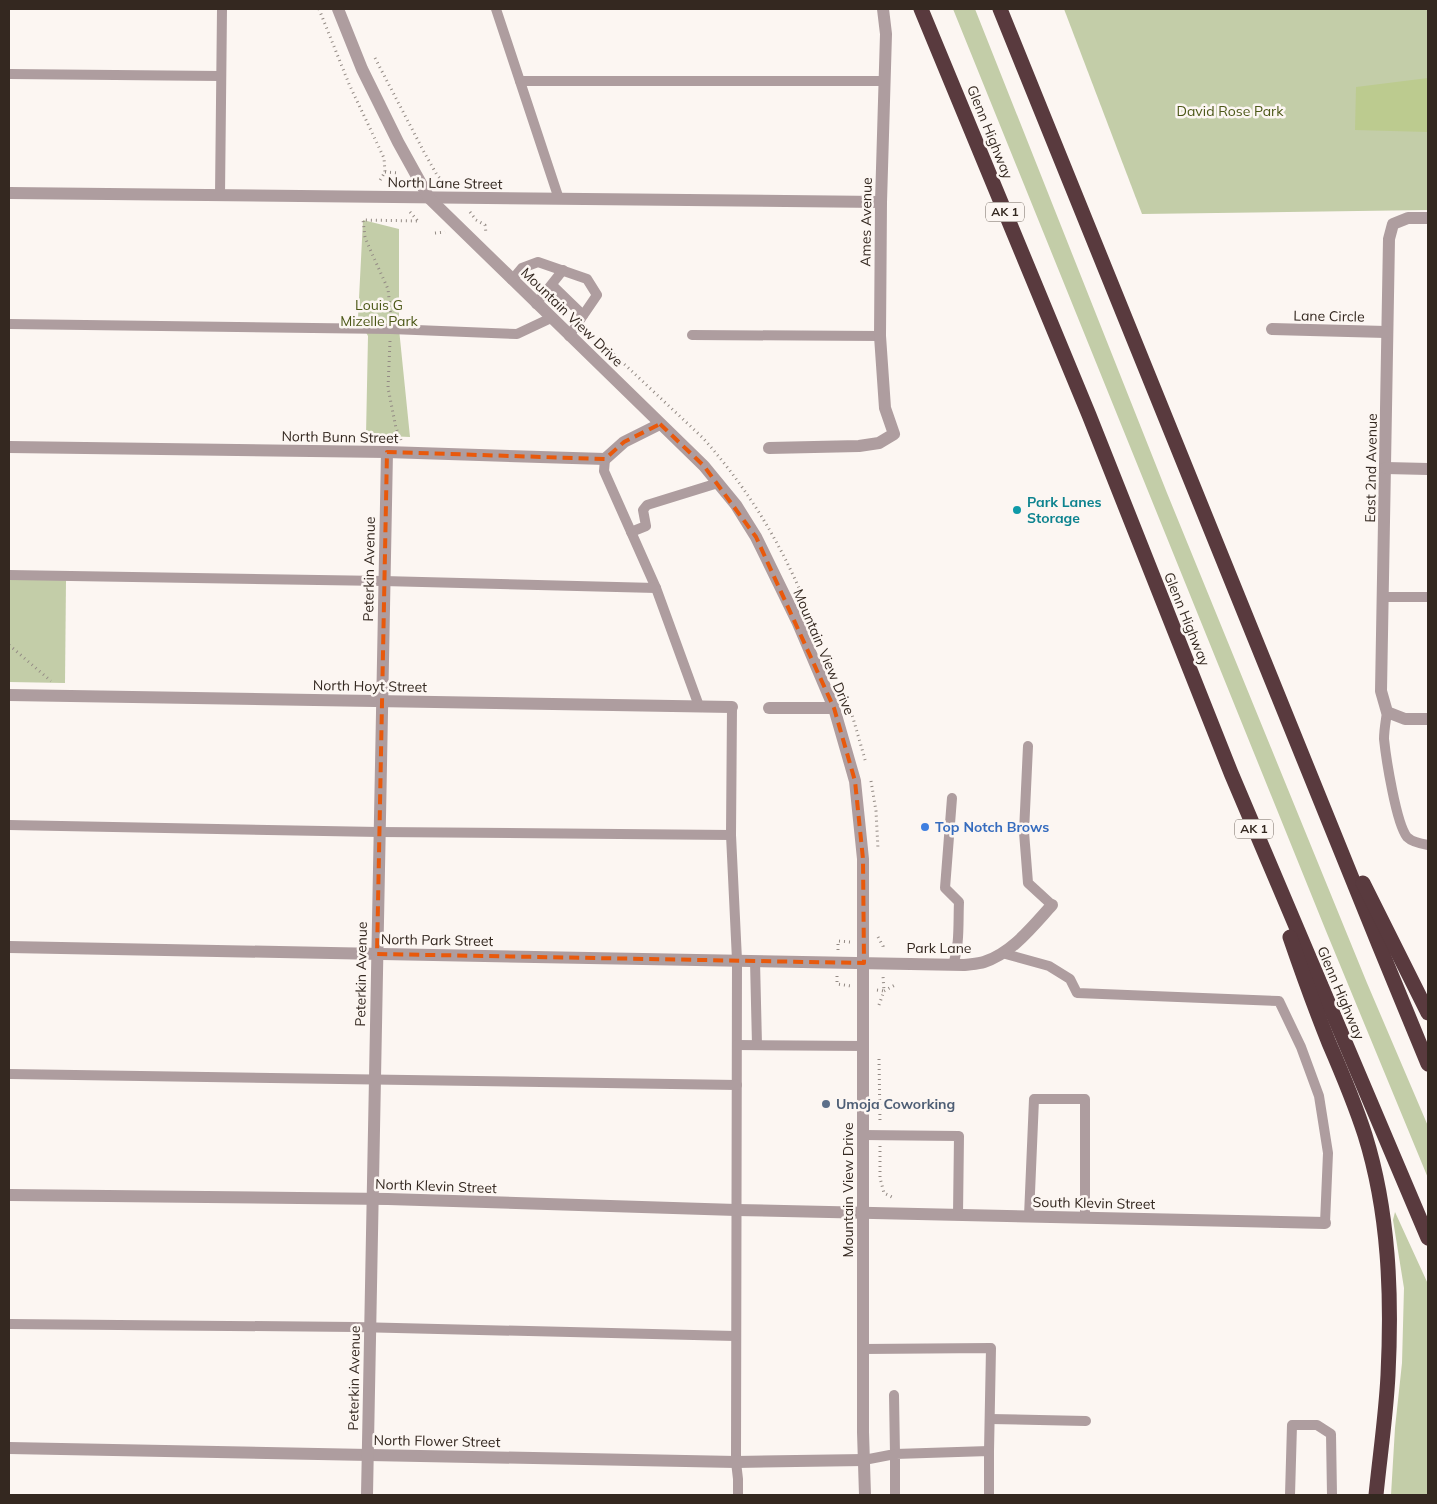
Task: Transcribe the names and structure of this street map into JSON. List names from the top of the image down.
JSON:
{
  "streets": {
    "highway": ["Glenn Highway", "AK 1"],
    "street": [
      "North Lane Street",
      "Ames Avenue",
      "Lane Circle",
      "Mountain View Drive",
      "North Bunn Street",
      "East 2nd Avenue",
      "Peterkin Avenue",
      "North Hoyt Street",
      "North Park Street",
      "Park Lane",
      "North Klevin Street",
      "South Klevin Street",
      "North Flower Street"
    ]
  },
  "crossings": [
    ["North Lane Street", "Ames Avenue"],
    ["North Lane Street", "Mountain View Drive"],
    ["Lane Circle", "East 2nd Avenue"],
    ["Mountain View Drive", "North Park Street"],
    ["Mountain View Drive", "Park Lane"],
    ["Mountain View Drive", "North Klevin Street"],
    ["Mountain View Drive", "South Klevin Street"],
    ["Mountain View Drive", "North Flower Street"],
    ["North Bunn Street", "Peterkin Avenue"],
    ["Peterkin Avenue", "North Hoyt Street"],
    ["Peterkin Avenue", "North Park Street"],
    ["Peterkin Avenue", "North Klevin Street"],
    ["Peterkin Avenue", "North Flower Street"],
    ["North Park Street", "Park Lane"],
    ["North Klevin Street", "South Klevin Street"]
  ],
  "parks": ["David Rose Park", "Louis G Mizelle Park"],
  "places": ["Park Lanes Storage", "Top Notch Brows", "Umoja Coworking"]
}
